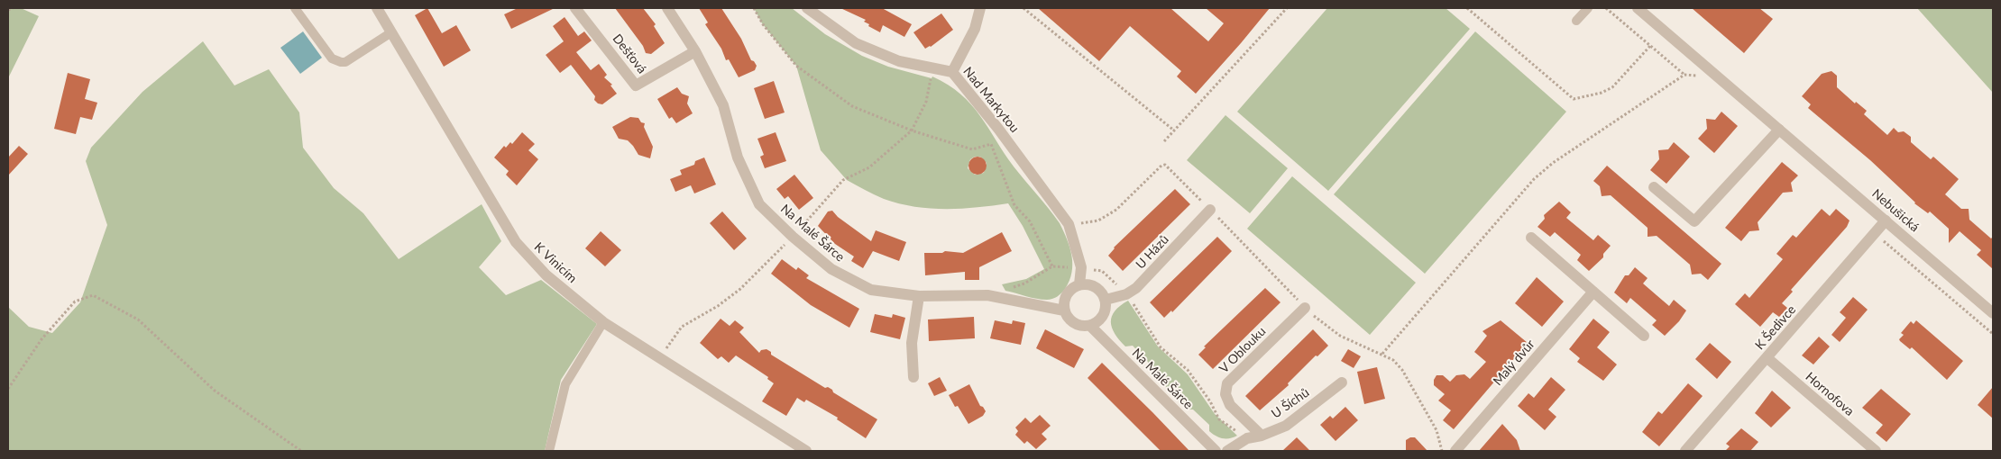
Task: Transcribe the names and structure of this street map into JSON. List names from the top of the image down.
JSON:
{
  "streets": {
    "street": [
      "Dešťová",
      "Nad Markytou",
      "Nebušická",
      "Na Malé Šárce",
      "U Házů",
      "K Vinicím",
      "K Šedivce",
      "V Oblouku",
      "Malý dvůr",
      "Hornofova",
      "U Šíchů"
    ]
  },
  "crossings": [
    ["Dešťová", "Na Malé Šárce"],
    ["Nad Markytou", "Na Malé Šárce"],
    ["Nad Markytou", "U Házů"],
    ["Nebušická", "K Šedivce"],
    ["Na Malé Šárce", "U Házů"],
    ["K Šedivce", "Hornofova"],
    ["V Oblouku", "U Šíchů"]
  ]
}
